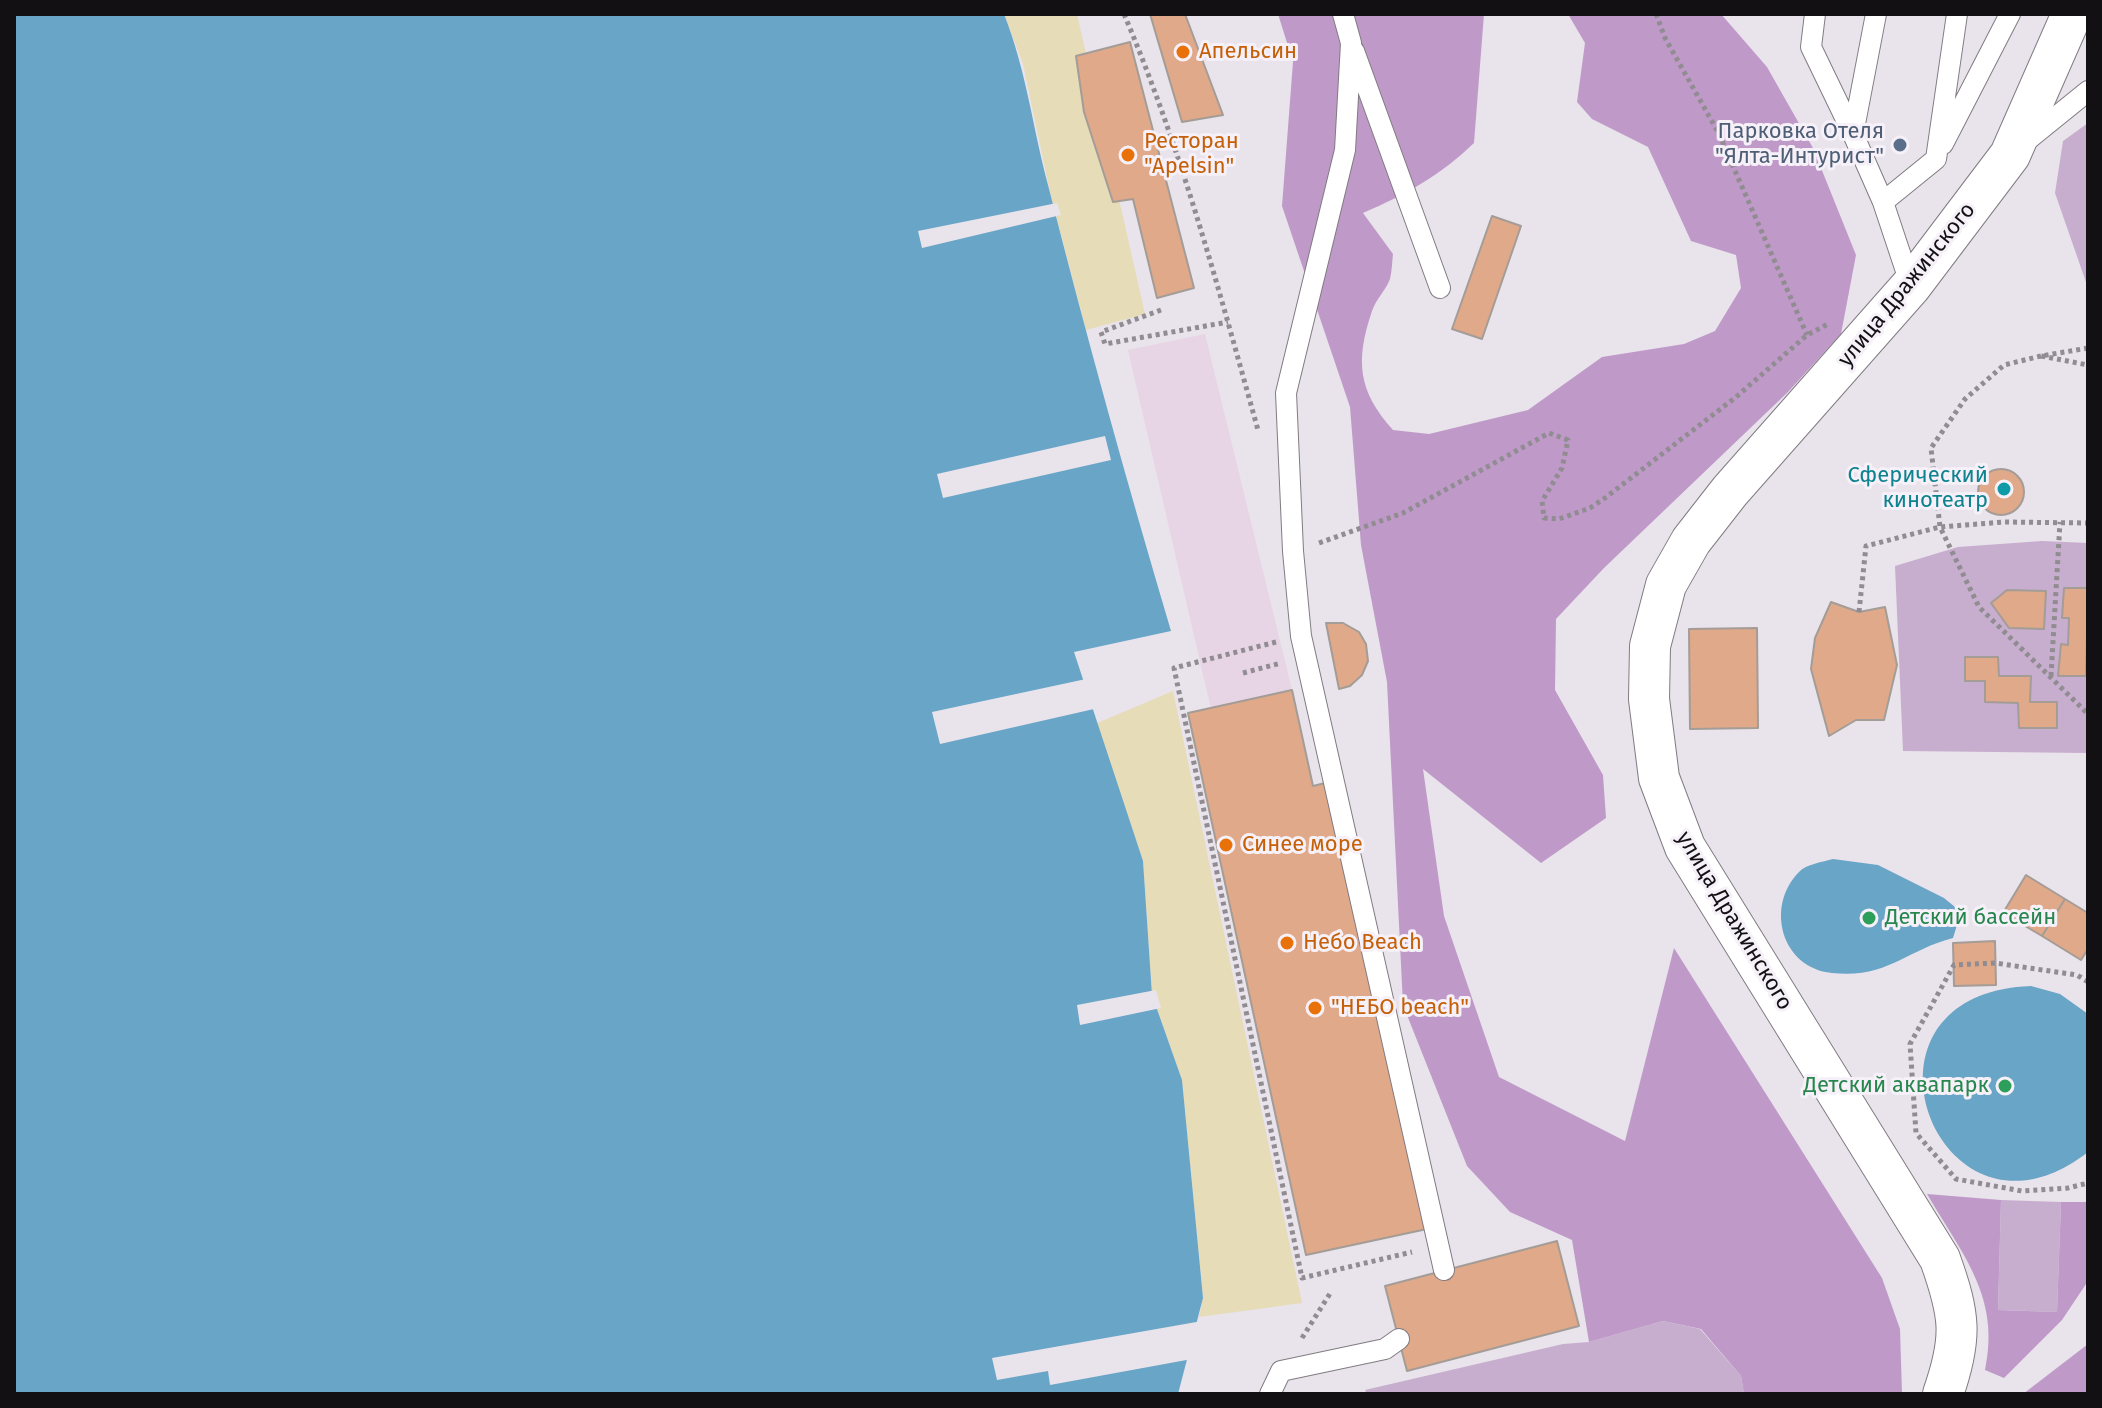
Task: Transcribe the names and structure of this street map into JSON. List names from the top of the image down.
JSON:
{
  "streets": {
    "street": ["улица Дражинского"]
  },
  "places": [
    "Апельсин",
    "Парковка Отеля \"Ялта-Интурист\"",
    "Ресторан \"Apelsin\"",
    "Сферический кинотеатр",
    "Синее море",
    "Детский бассейн",
    "Небо Beach",
    "\"НЕБО beach\"",
    "Детский аквапарк"
  ]
}
